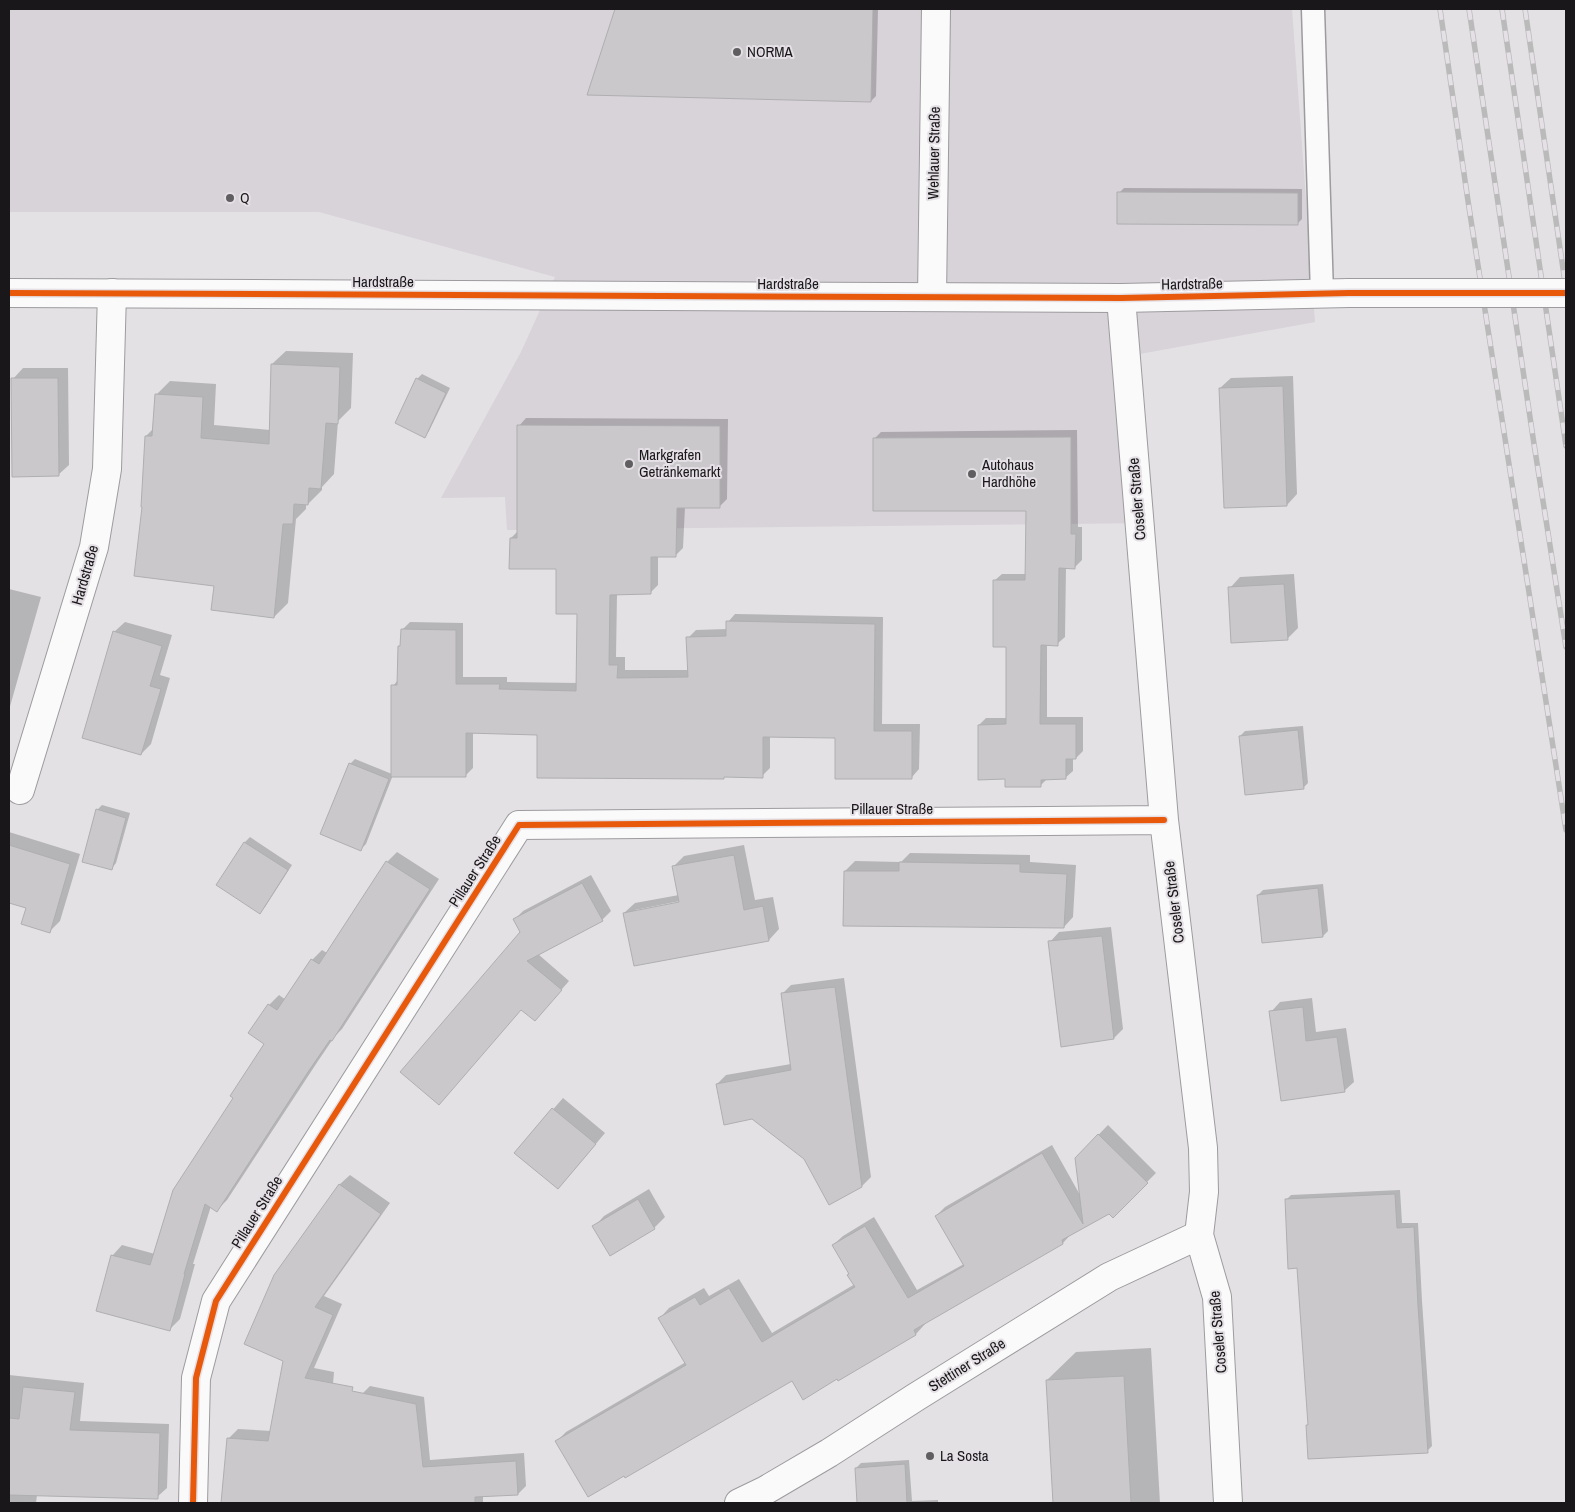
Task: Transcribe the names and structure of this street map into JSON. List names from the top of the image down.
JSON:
{
  "streets": {
    "street": [
      "Wehlauer Straße",
      "Hardstraße",
      "Coseler Straße",
      "Pillauer Straße",
      "Stettiner Straße"
    ]
  },
  "crossings": [
    ["Wehlauer Straße", "Hardstraße"],
    ["Hardstraße", "Coseler Straße"],
    ["Coseler Straße", "Pillauer Straße"],
    ["Coseler Straße", "Stettiner Straße"]
  ],
  "places": [
    "NORMA",
    "Q",
    "Markgrafen Getränkemarkt",
    "Autohaus Hardhöhe",
    "La Sosta"
  ]
}
